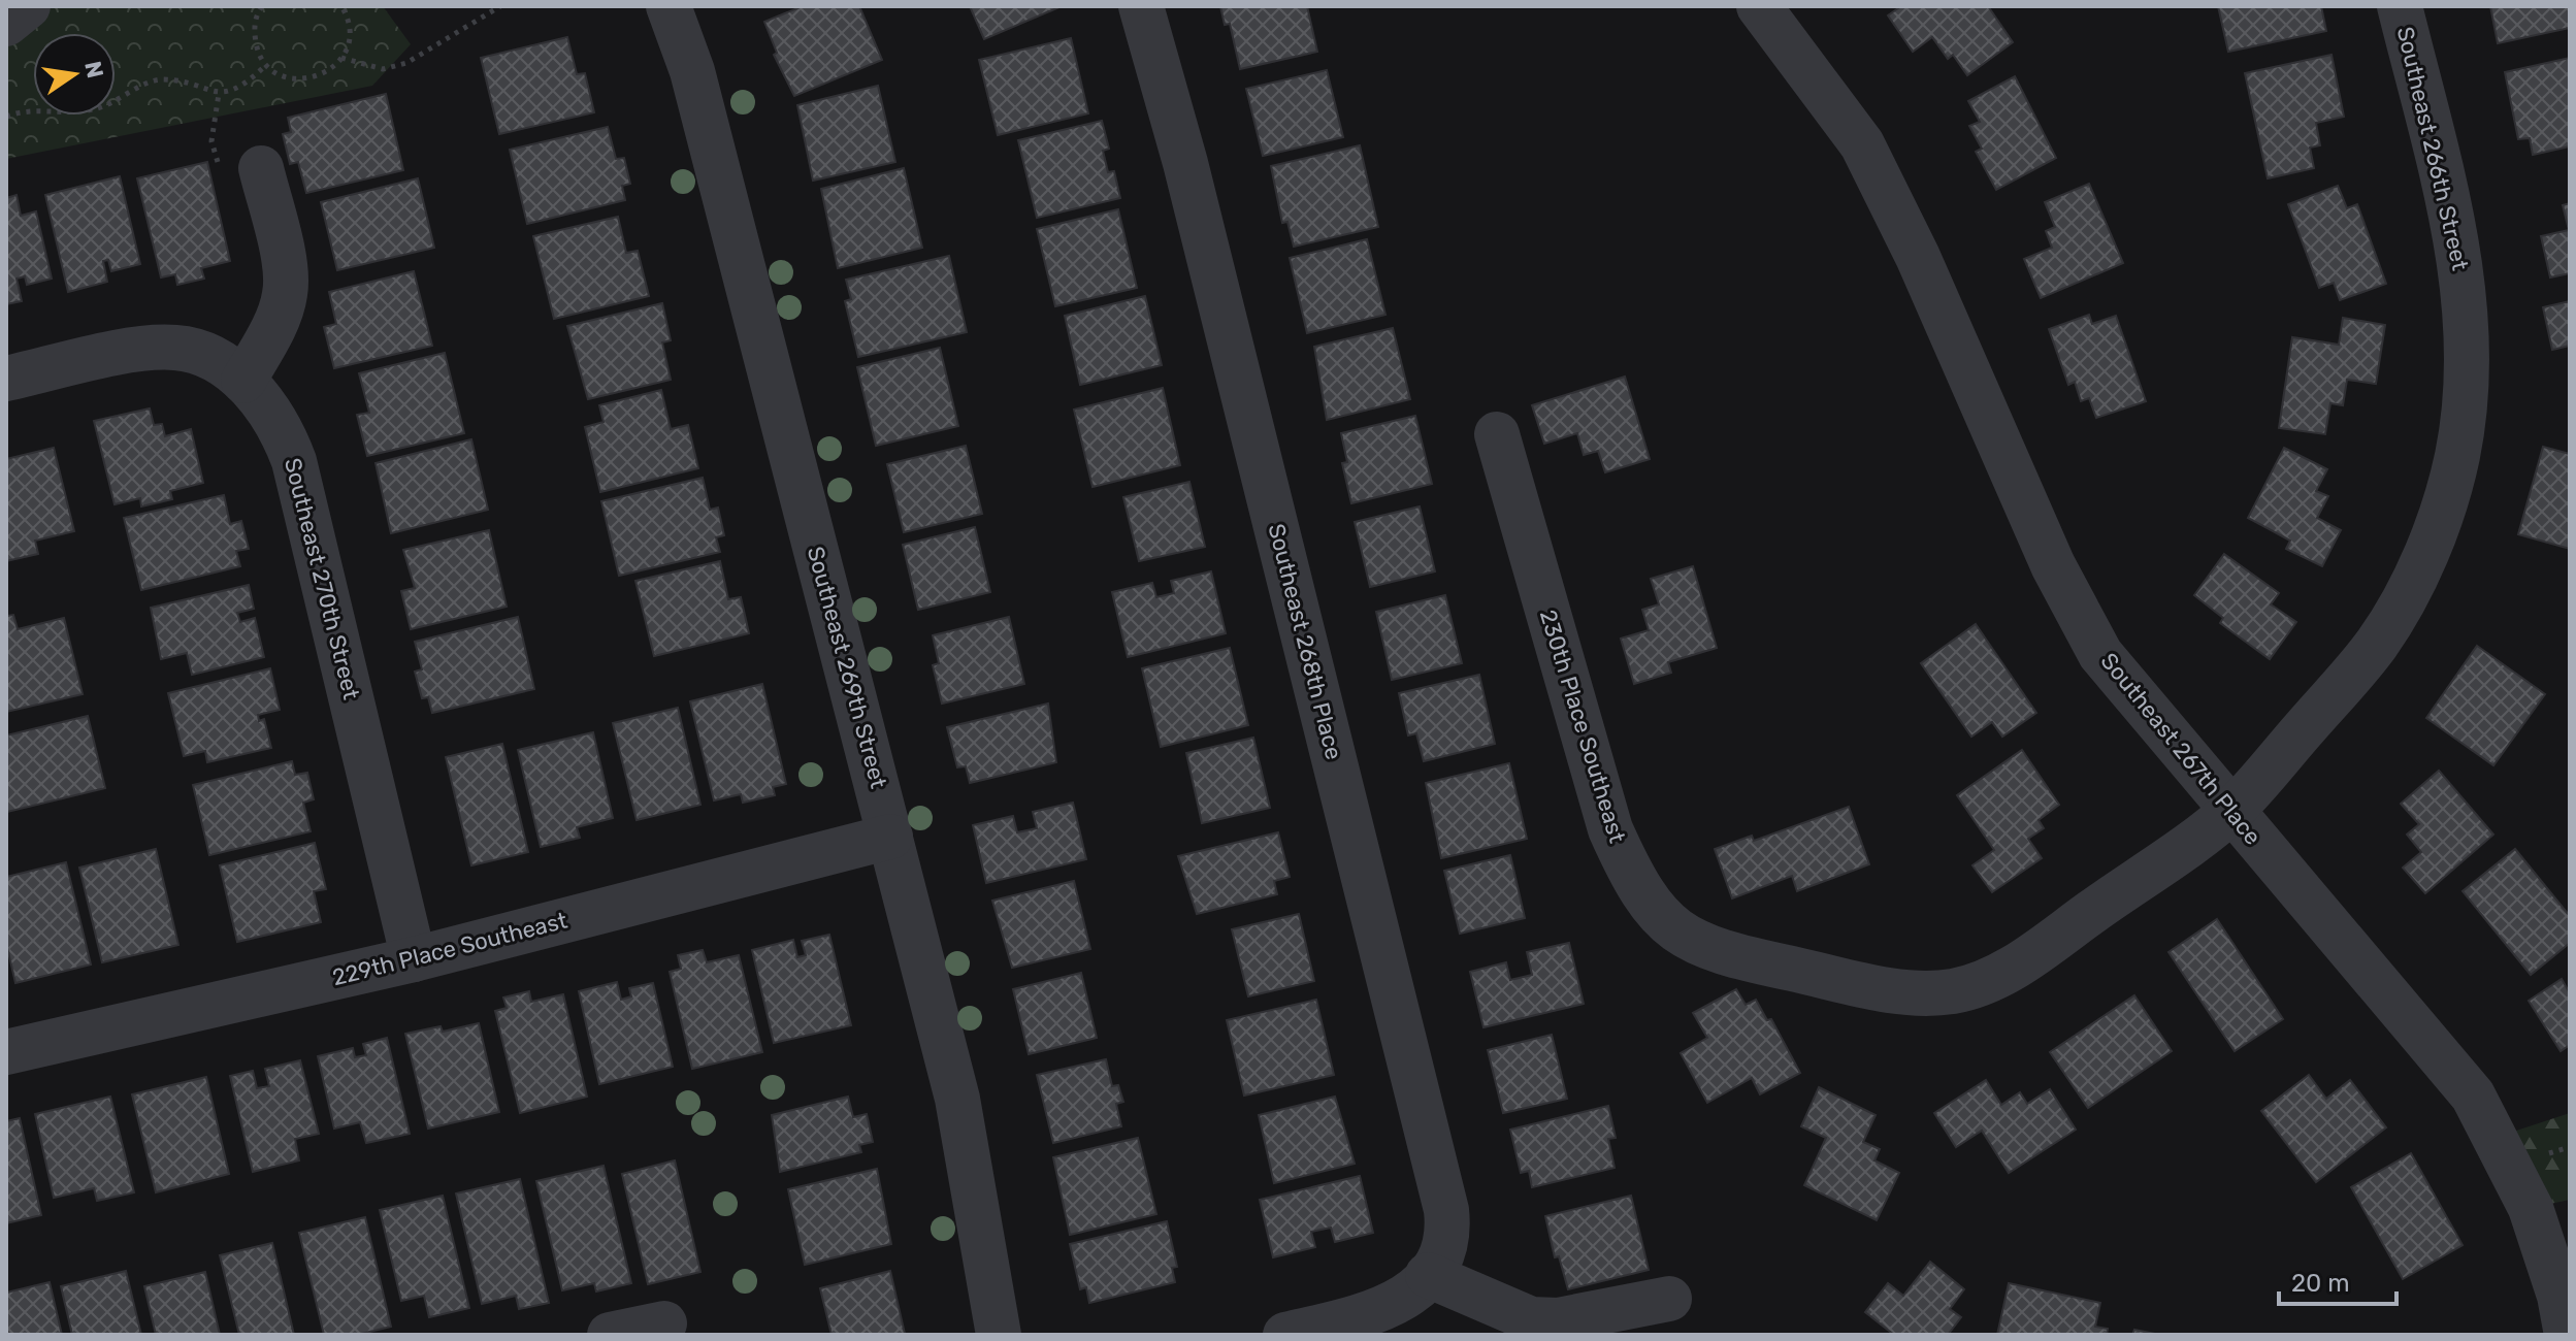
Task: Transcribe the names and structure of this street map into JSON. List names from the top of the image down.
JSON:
{
  "streets": {
    "street": [
      "Southeast 266th Street",
      "Southeast 270th Street",
      "Southeast 268th Place",
      "Southeast 269th Street",
      "230th Place Southeast",
      "Southeast 267th Place",
      "229th Place Southeast"
    ]
  },
  "crossings": [
    ["Southeast 266th Street", "230th Place Southeast"],
    ["Southeast 266th Street", "Southeast 267th Place"],
    ["Southeast 270th Street", "229th Place Southeast"],
    ["Southeast 269th Street", "229th Place Southeast"],
    ["230th Place Southeast", "Southeast 267th Place"]
  ],
  "scale_bar": "20 m",
  "north": "right"
}
